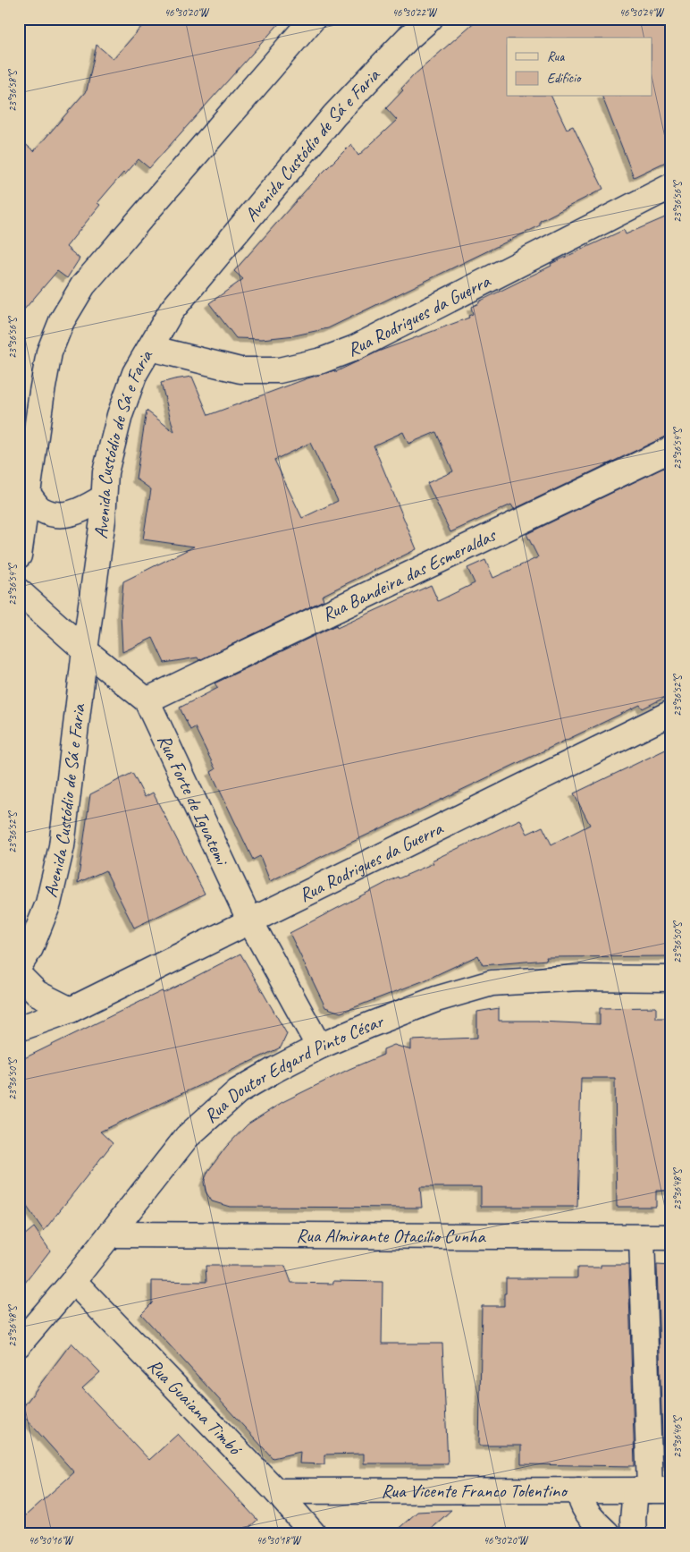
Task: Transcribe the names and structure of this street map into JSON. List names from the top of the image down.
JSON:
{
  "streets": {
    "street": [
      "Avenida Custódio de Sá e Faria",
      "Rua Rodrigues da Guerra",
      "Rua Bandeira das Esmeraldas",
      "Rua Forte de Iguatemi",
      "Rua Doutor Edgard Pinto César",
      "Rua Almirante Otacílio Cunha",
      "Rua Guaiana Timbó",
      "Rua Vicente Franco Tolentino"
    ]
  },
  "crossings": [
    ["Avenida Custódio de Sá e Faria", "Rua Rodrigues da Guerra"],
    ["Avenida Custódio de Sá e Faria", "Rua Forte de Iguatemi"],
    ["Rua Rodrigues da Guerra", "Rua Forte de Iguatemi"],
    ["Rua Bandeira das Esmeraldas", "Rua Forte de Iguatemi"],
    ["Rua Forte de Iguatemi", "Rua Doutor Edgard Pinto César"],
    ["Rua Doutor Edgard Pinto César", "Rua Almirante Otacílio Cunha"],
    ["Rua Doutor Edgard Pinto César", "Rua Guaiana Timbó"],
    ["Rua Guaiana Timbó", "Rua Vicente Franco Tolentino"]
  ],
  "legend": ["Rua", "Edifício"],
  "coordinates": [
    "46°30'20\"W",
    "46°30'22\"W",
    "46°30'24\"W",
    "23°36'58\"S",
    "23°36'56\"S",
    "23°36'54\"S",
    "23°36'52\"S",
    "23°36'50\"S",
    "23°36'48\"S",
    "23°36'46\"S",
    "46°30'16\"W",
    "46°30'18\"W"
  ]
}
